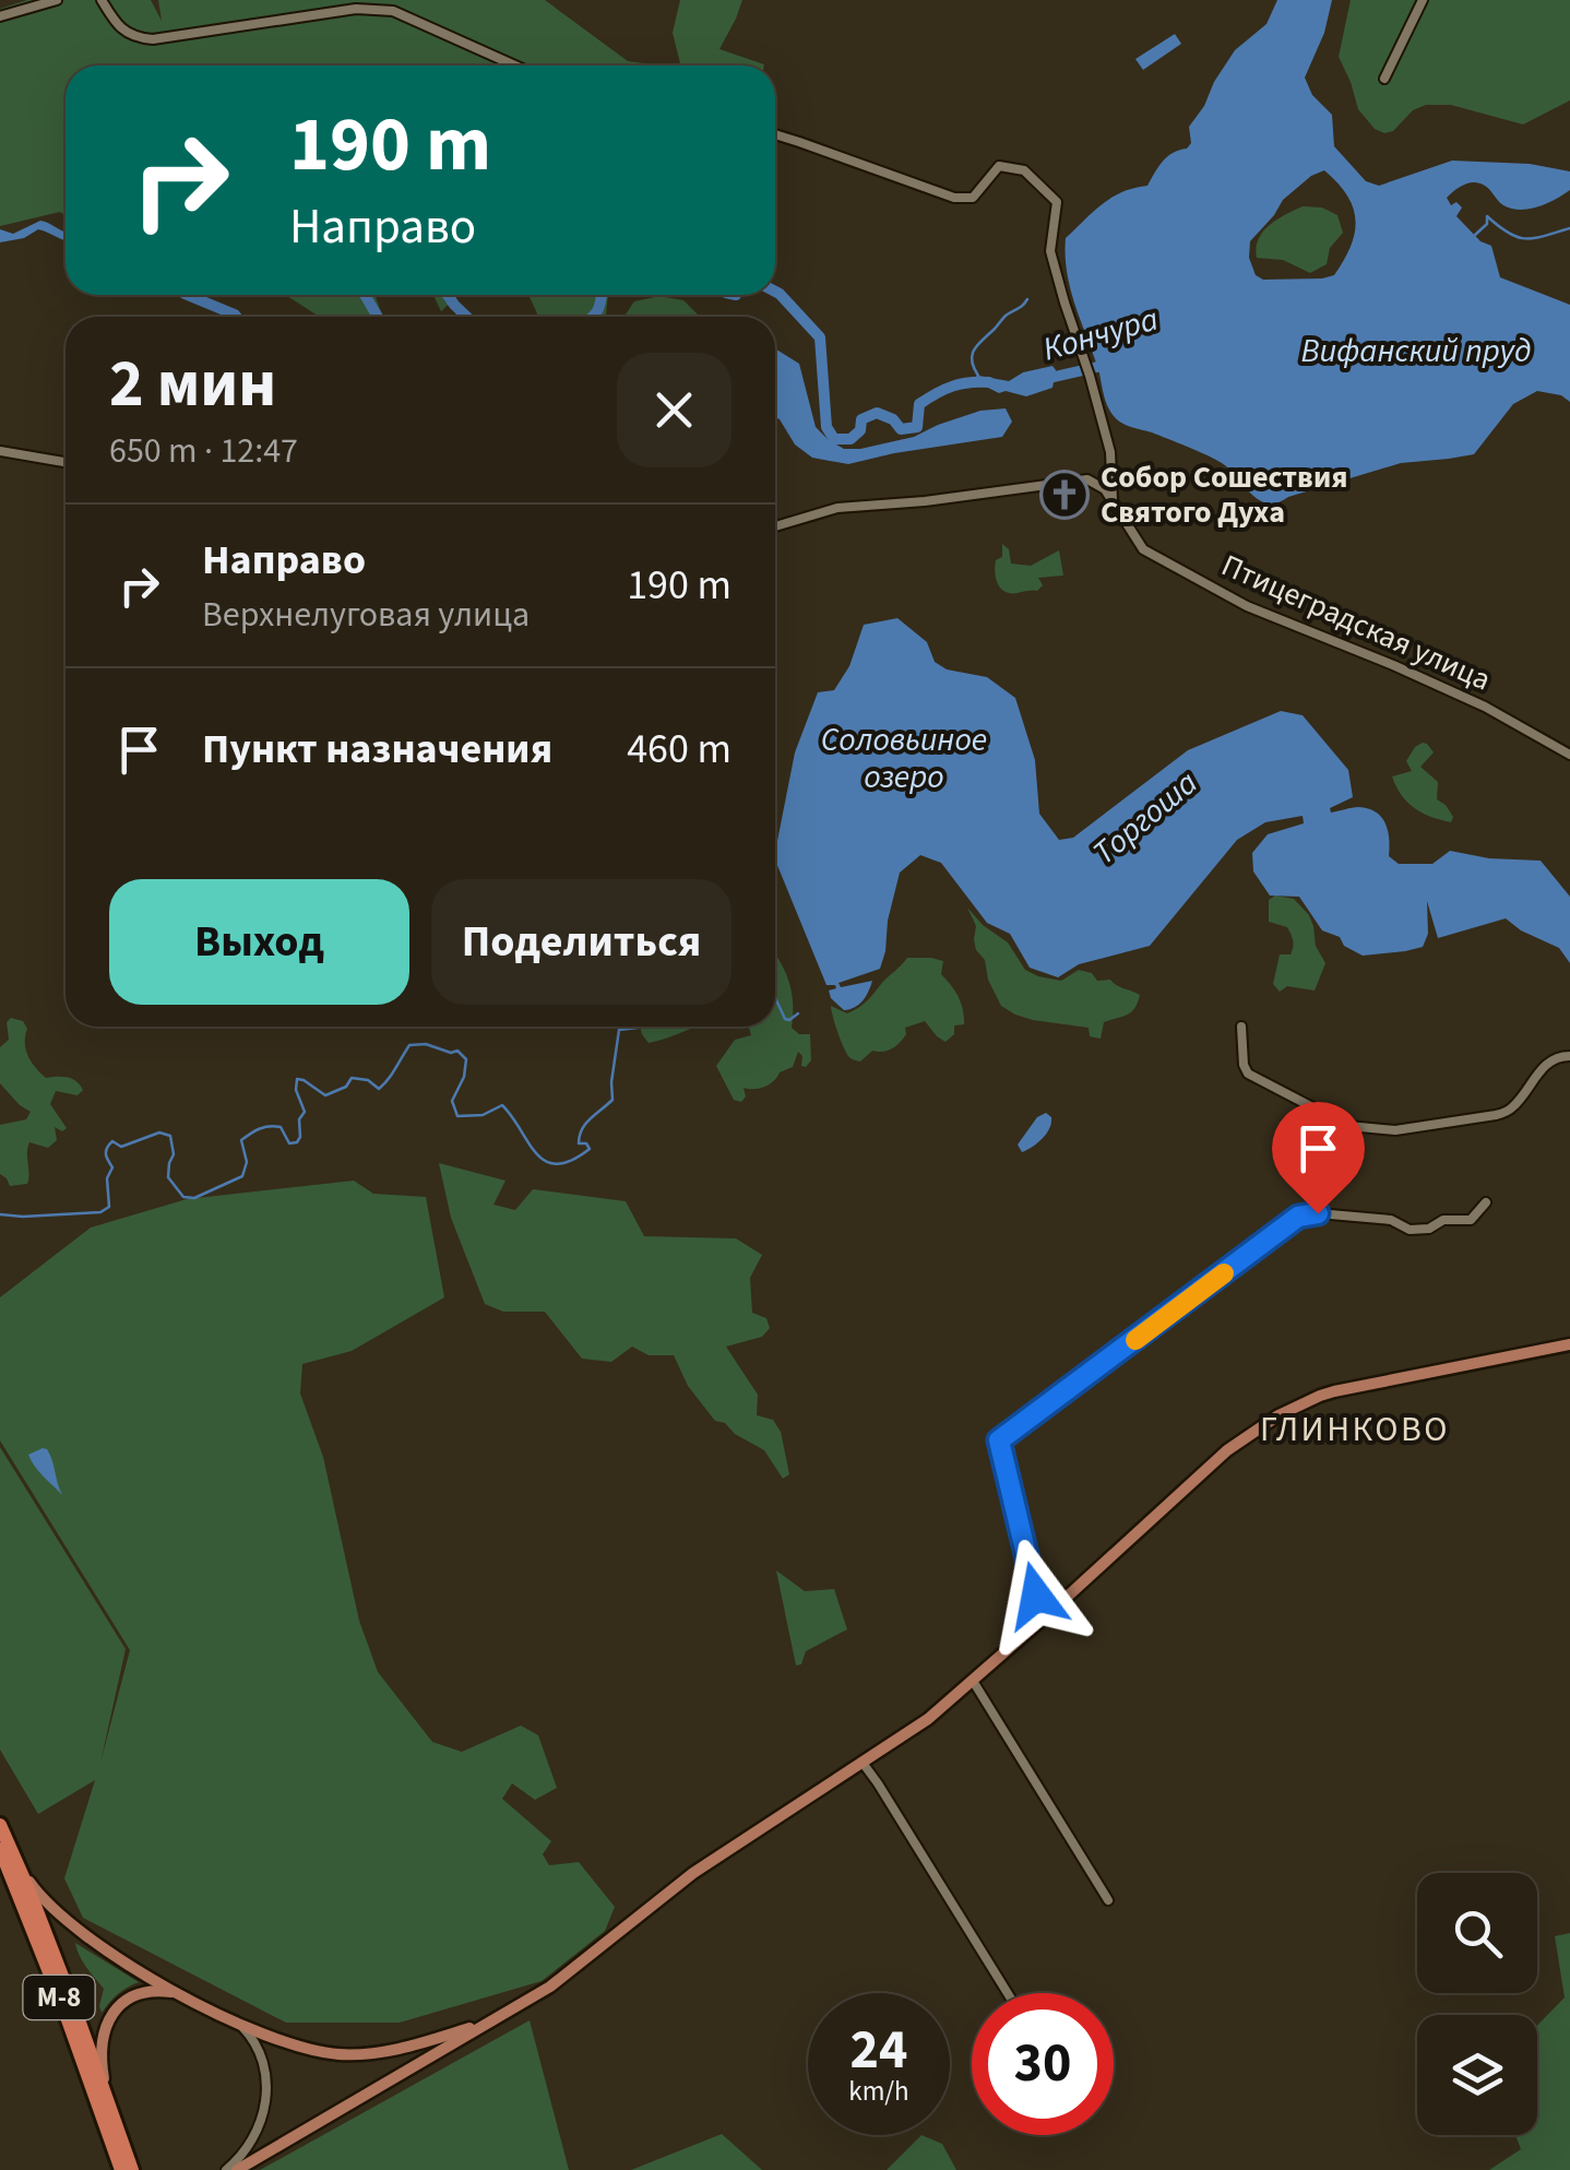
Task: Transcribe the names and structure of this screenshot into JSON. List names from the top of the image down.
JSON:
{
  "streets": {
    "highway": ["М-8"],
    "street": ["Птицеградская улица"]
  },
  "districts": ["ГЛИНКОВО"],
  "water": [
    "Кончура",
    "Вифанский пруд",
    "Соловьиное озеро",
    "Торгоша"
  ],
  "places": {
    "church": ["Собор Сошествия Святого Духа"]
  },
  "page": {
    "turn": ["190 m", "Направо"],
    "heading": ["2 мин", "650 m · 12:47"],
    "list": [
      {
        "name": "Направо",
        "note": "Верхнелуговая улица",
        "value": "190 m"
      },
      {
        "name": "Пункт назначения",
        "value": "460 m"
      }
    ],
    "buttons": ["Выход", "Поделиться"],
    "speed": "24 km/h",
    "limit": "30"
  }
}
